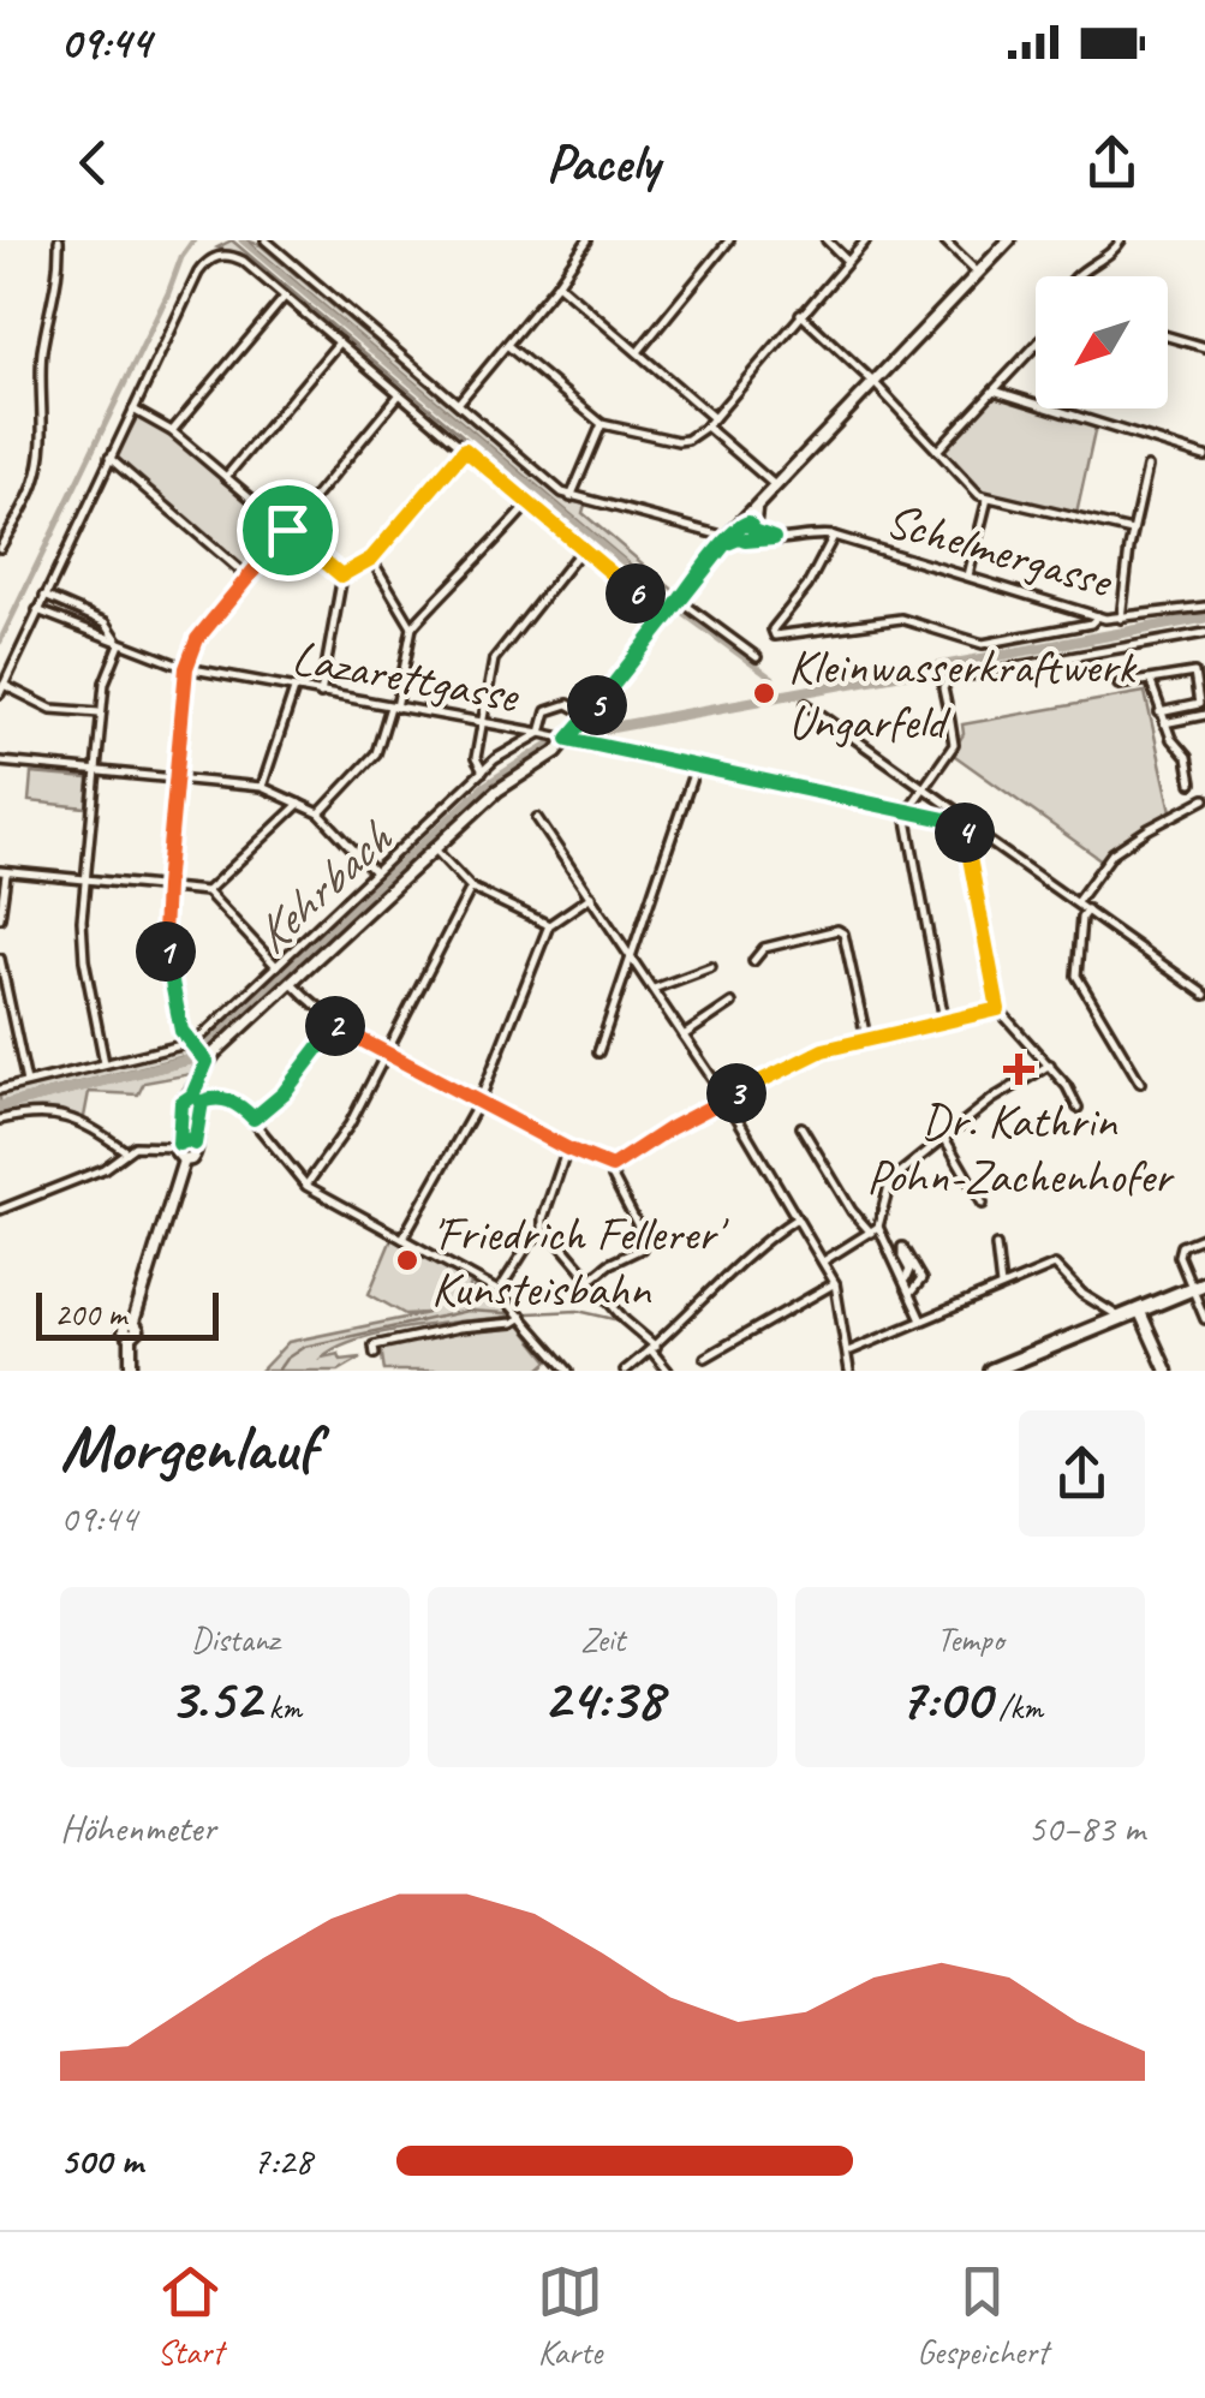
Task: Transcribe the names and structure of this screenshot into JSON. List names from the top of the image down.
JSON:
{
  "streets": {
    "street": ["Schelmergasse", "Lazarettgasse"]
  },
  "water": ["Kehrbach"],
  "places": {
    "other": ["Kleinwasserkraftwerk Ungarfeld", "'Friedrich Fellerer' Kunsteisbahn"],
    "health": ["Dr. Kathrin Pohn-Zachenhofer"]
  },
  "scale_bar": "200 m",
  "north": "bottom left",
  "page": {
    "status": "09:44",
    "header": "Pacely",
    "pins": [
      "6",
      "5",
      "4",
      "1",
      "2",
      "3"
    ],
    "scale": "200 m",
    "heading": ["Morgenlauf", "09:44"],
    "stats": [
      ["Distanz", "3.52 km"],
      ["Zeit", "24:38"],
      ["Tempo", "7:00 /km"]
    ],
    "chart": ["Höhenmeter", "50–83 m"],
    "list": [
      {
        "name": "500 m",
        "note": "7:28"
      }
    ],
    "tabs": ["Start", "Karte", "Gespeichert"]
  }
}
